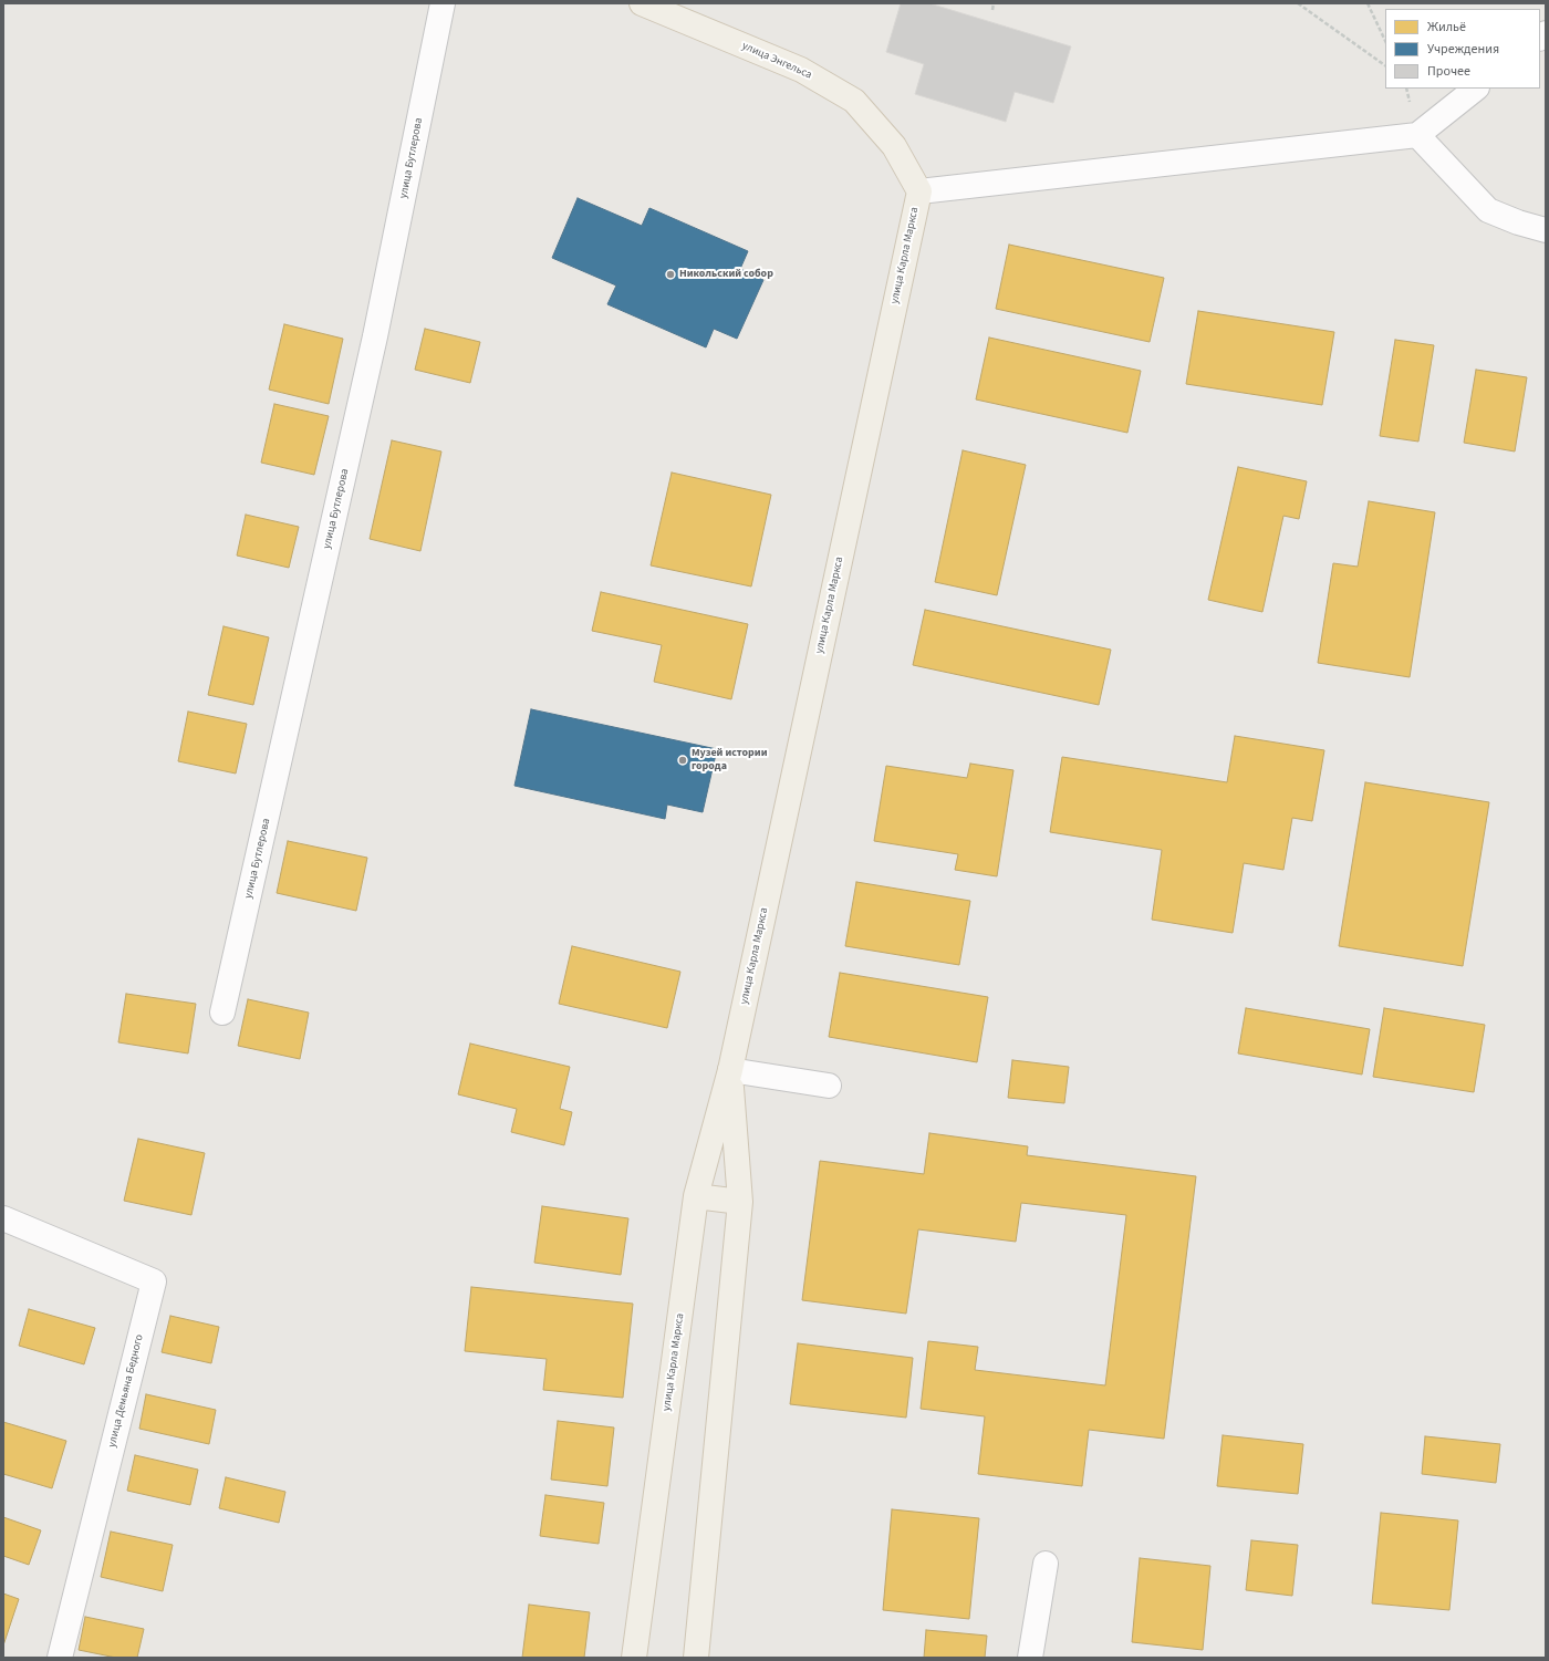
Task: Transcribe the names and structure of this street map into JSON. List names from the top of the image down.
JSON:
{
  "streets": {
    "main road": ["улица Энгельса", "улица Карла Маркса"],
    "street": ["улица Бутлерова", "улица Демьяна Бедного"]
  },
  "crossings": [
    ["улица Энгельса", "улица Карла Маркса"]
  ],
  "places": ["Никольский собор", "Музей истории города"],
  "legend": ["Жильё", "Учреждения", "Прочее"]
}
